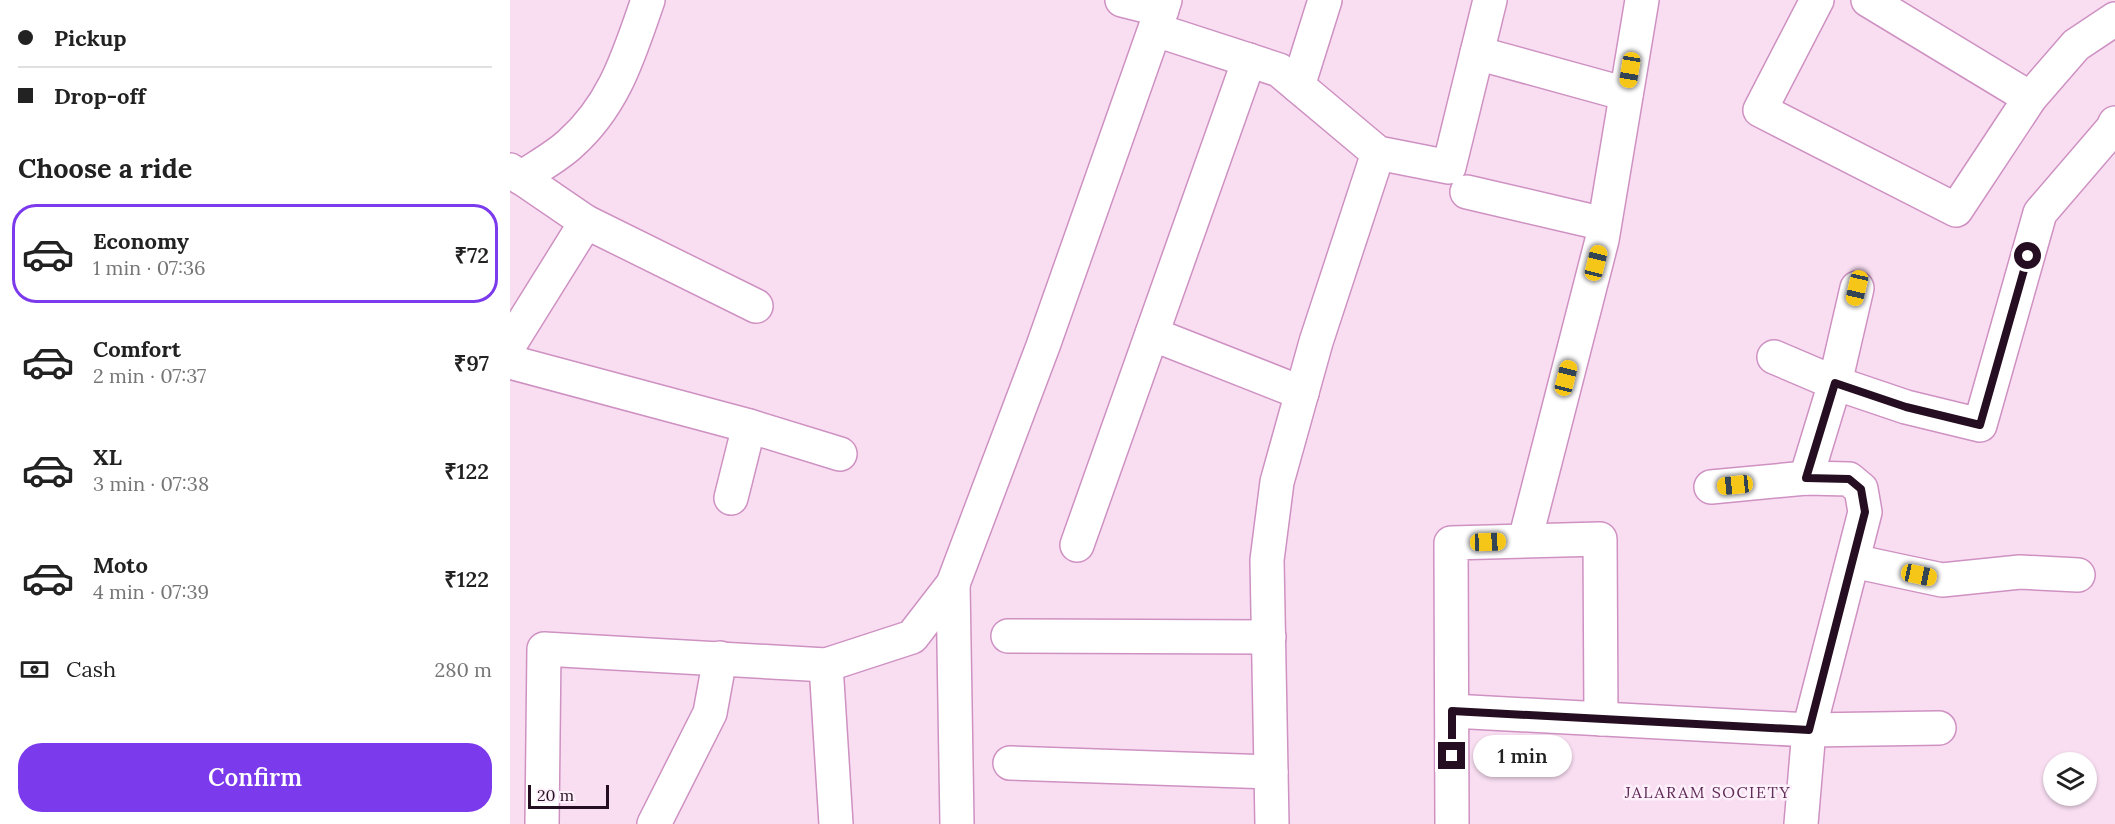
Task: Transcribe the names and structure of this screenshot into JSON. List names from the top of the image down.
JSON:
{
  "districts": ["JALARAM SOCIETY"],
  "scale_bar": "20 m",
  "page": {
    "banner": ["Pickup", "Drop-off"],
    "heading": "Choose a ride",
    "list": [
      {
        "name": "Economy",
        "note": "1 min · 07:36",
        "value": "₹72"
      },
      {
        "name": "Comfort",
        "note": "2 min · 07:37",
        "value": "₹97"
      },
      {
        "name": "XL",
        "note": "3 min · 07:38",
        "value": "₹122"
      },
      {
        "name": "Moto",
        "note": "4 min · 07:39",
        "value": "₹122"
      }
    ],
    "pay": ["Cash", "280 m"],
    "buttons": "Confirm",
    "bubble": "1 min",
    "scale": "20 m"
  }
}
